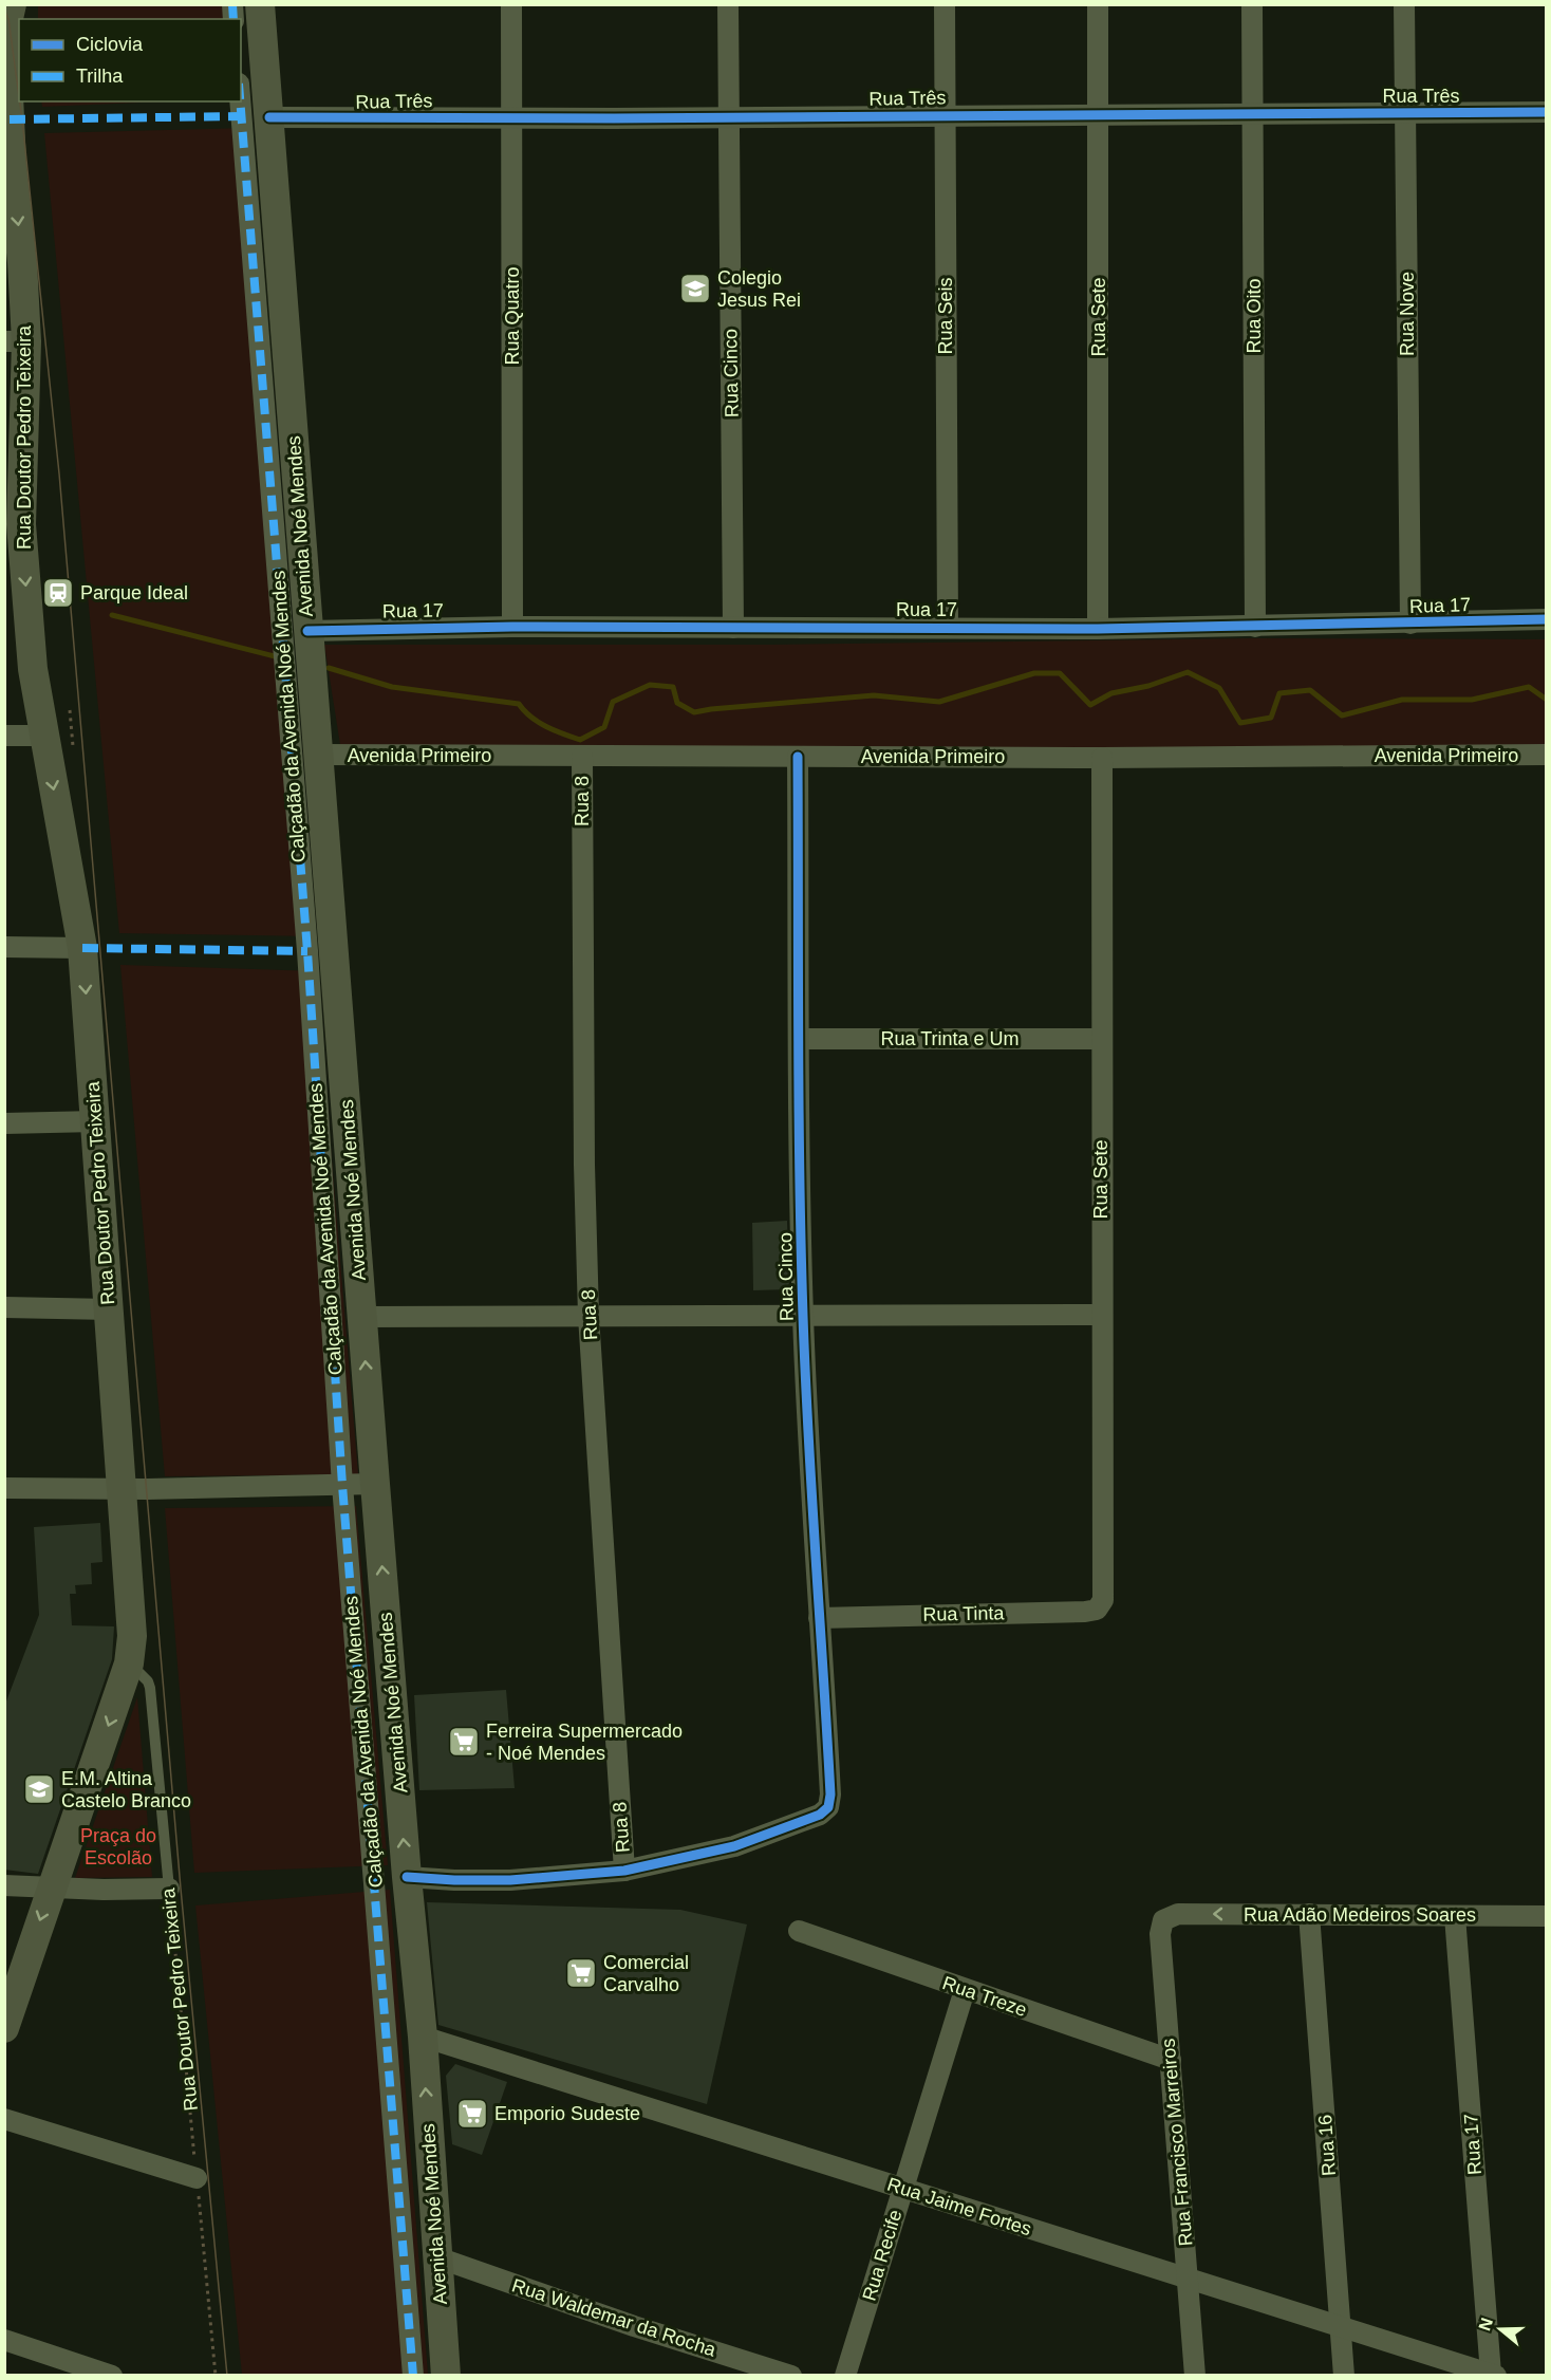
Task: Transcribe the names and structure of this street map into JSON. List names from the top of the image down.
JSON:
{
  "streets": {
    "main road": ["Rua Doutor Pedro Teixeira", "Avenida Noé Mendes"],
    "street": [
      "Rua Três",
      "Rua Nove",
      "Rua Quatro",
      "Rua Seis",
      "Rua Oito",
      "Rua Sete",
      "Rua Cinco",
      "Rua 17",
      "Calçadão da Avenida Noé Mendes",
      "Avenida Primeiro",
      "Rua 8",
      "Rua Trinta e Um",
      "Rua Tinta",
      "Rua Adão Medeiros Soares",
      "Rua Treze",
      "Rua Francisco Marreiros",
      "Rua 16",
      "Rua Jaime Fortes",
      "Rua Recife",
      "Rua Waldemar da Rocha"
    ]
  },
  "crossings": [
    ["Rua Três", "Rua Nove"],
    ["Rua Três", "Rua Quatro"],
    ["Rua Três", "Rua Seis"],
    ["Rua Três", "Rua Oito"],
    ["Rua Três", "Rua Sete"],
    ["Rua Três", "Rua Cinco"],
    ["Rua Três", "Avenida Noé Mendes"],
    ["Rua Nove", "Rua 17"],
    ["Rua Quatro", "Rua 17"],
    ["Rua Seis", "Rua 17"],
    ["Rua Oito", "Rua 17"],
    ["Rua Sete", "Rua 17"],
    ["Rua Sete", "Avenida Primeiro"],
    ["Rua Sete", "Rua Trinta e Um"],
    ["Rua Sete", "Rua Tinta"],
    ["Rua Cinco", "Rua 17"],
    ["Rua Cinco", "Avenida Primeiro"],
    ["Rua Cinco", "Rua 8"],
    ["Rua Cinco", "Rua Trinta e Um"],
    ["Rua Cinco", "Rua Tinta"],
    ["Avenida Noé Mendes", "Rua 17"],
    ["Avenida Noé Mendes", "Avenida Primeiro"],
    ["Avenida Noé Mendes", "Rua Jaime Fortes"],
    ["Avenida Noé Mendes", "Rua Waldemar da Rocha"],
    ["Rua 17", "Rua Adão Medeiros Soares"],
    ["Rua 17", "Rua Jaime Fortes"],
    ["Avenida Primeiro", "Rua 8"],
    ["Rua Adão Medeiros Soares", "Rua Francisco Marreiros"],
    ["Rua Adão Medeiros Soares", "Rua 16"],
    ["Rua Treze", "Rua Francisco Marreiros"],
    ["Rua Treze", "Rua Recife"],
    ["Rua Francisco Marreiros", "Rua Jaime Fortes"],
    ["Rua 16", "Rua Jaime Fortes"],
    ["Rua Jaime Fortes", "Rua Recife"]
  ],
  "one_way": ["Rua Adão Medeiros Soares"],
  "parks": ["Praça do Escolão"],
  "places": {
    "school or university": ["Colegio Jesus Rei", "E.M. Altina Castelo Branco"],
    "station": ["Parque Ideal"],
    "supermarket": ["Ferreira Supermercado - Noé Mendes", "Comercial Carvalho", "Emporio Sudeste"]
  },
  "legend": ["Ciclovia", "Trilha"],
  "north": "left"
}
